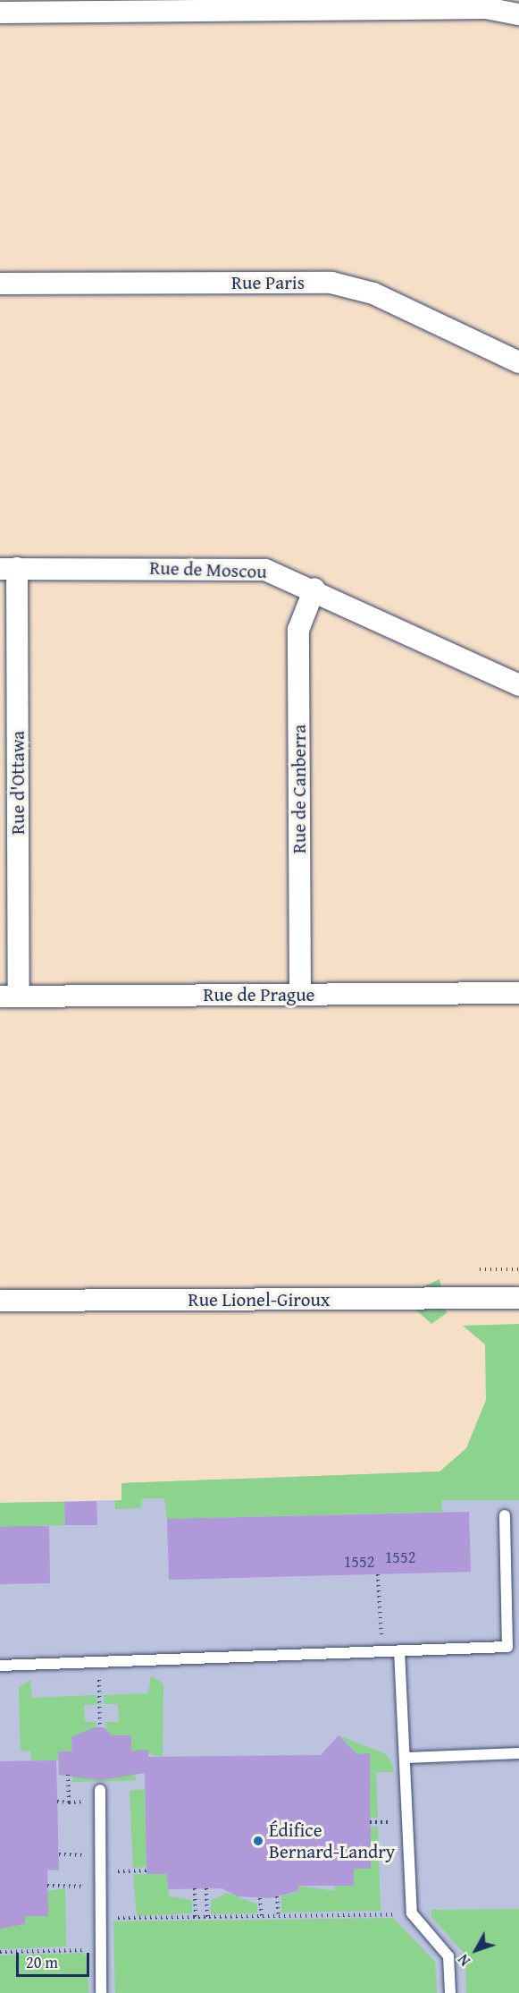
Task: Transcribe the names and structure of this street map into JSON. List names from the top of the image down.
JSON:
{
  "streets": {
    "street": [
      "Rue Paris",
      "Rue de Moscou",
      "Rue d'Ottawa",
      "Rue de Canberra",
      "Rue de Prague",
      "Rue Lionel-Giroux"
    ]
  },
  "crossings": [
    ["Rue de Moscou", "Rue d'Ottawa"],
    ["Rue de Moscou", "Rue de Canberra"],
    ["Rue d'Ottawa", "Rue de Prague"],
    ["Rue de Canberra", "Rue de Prague"]
  ],
  "places": ["Édifice Bernard-Landry"],
  "house_numbers": ["1552", "1552"],
  "scale_bar": "20 m",
  "north": "bottom left"
}
